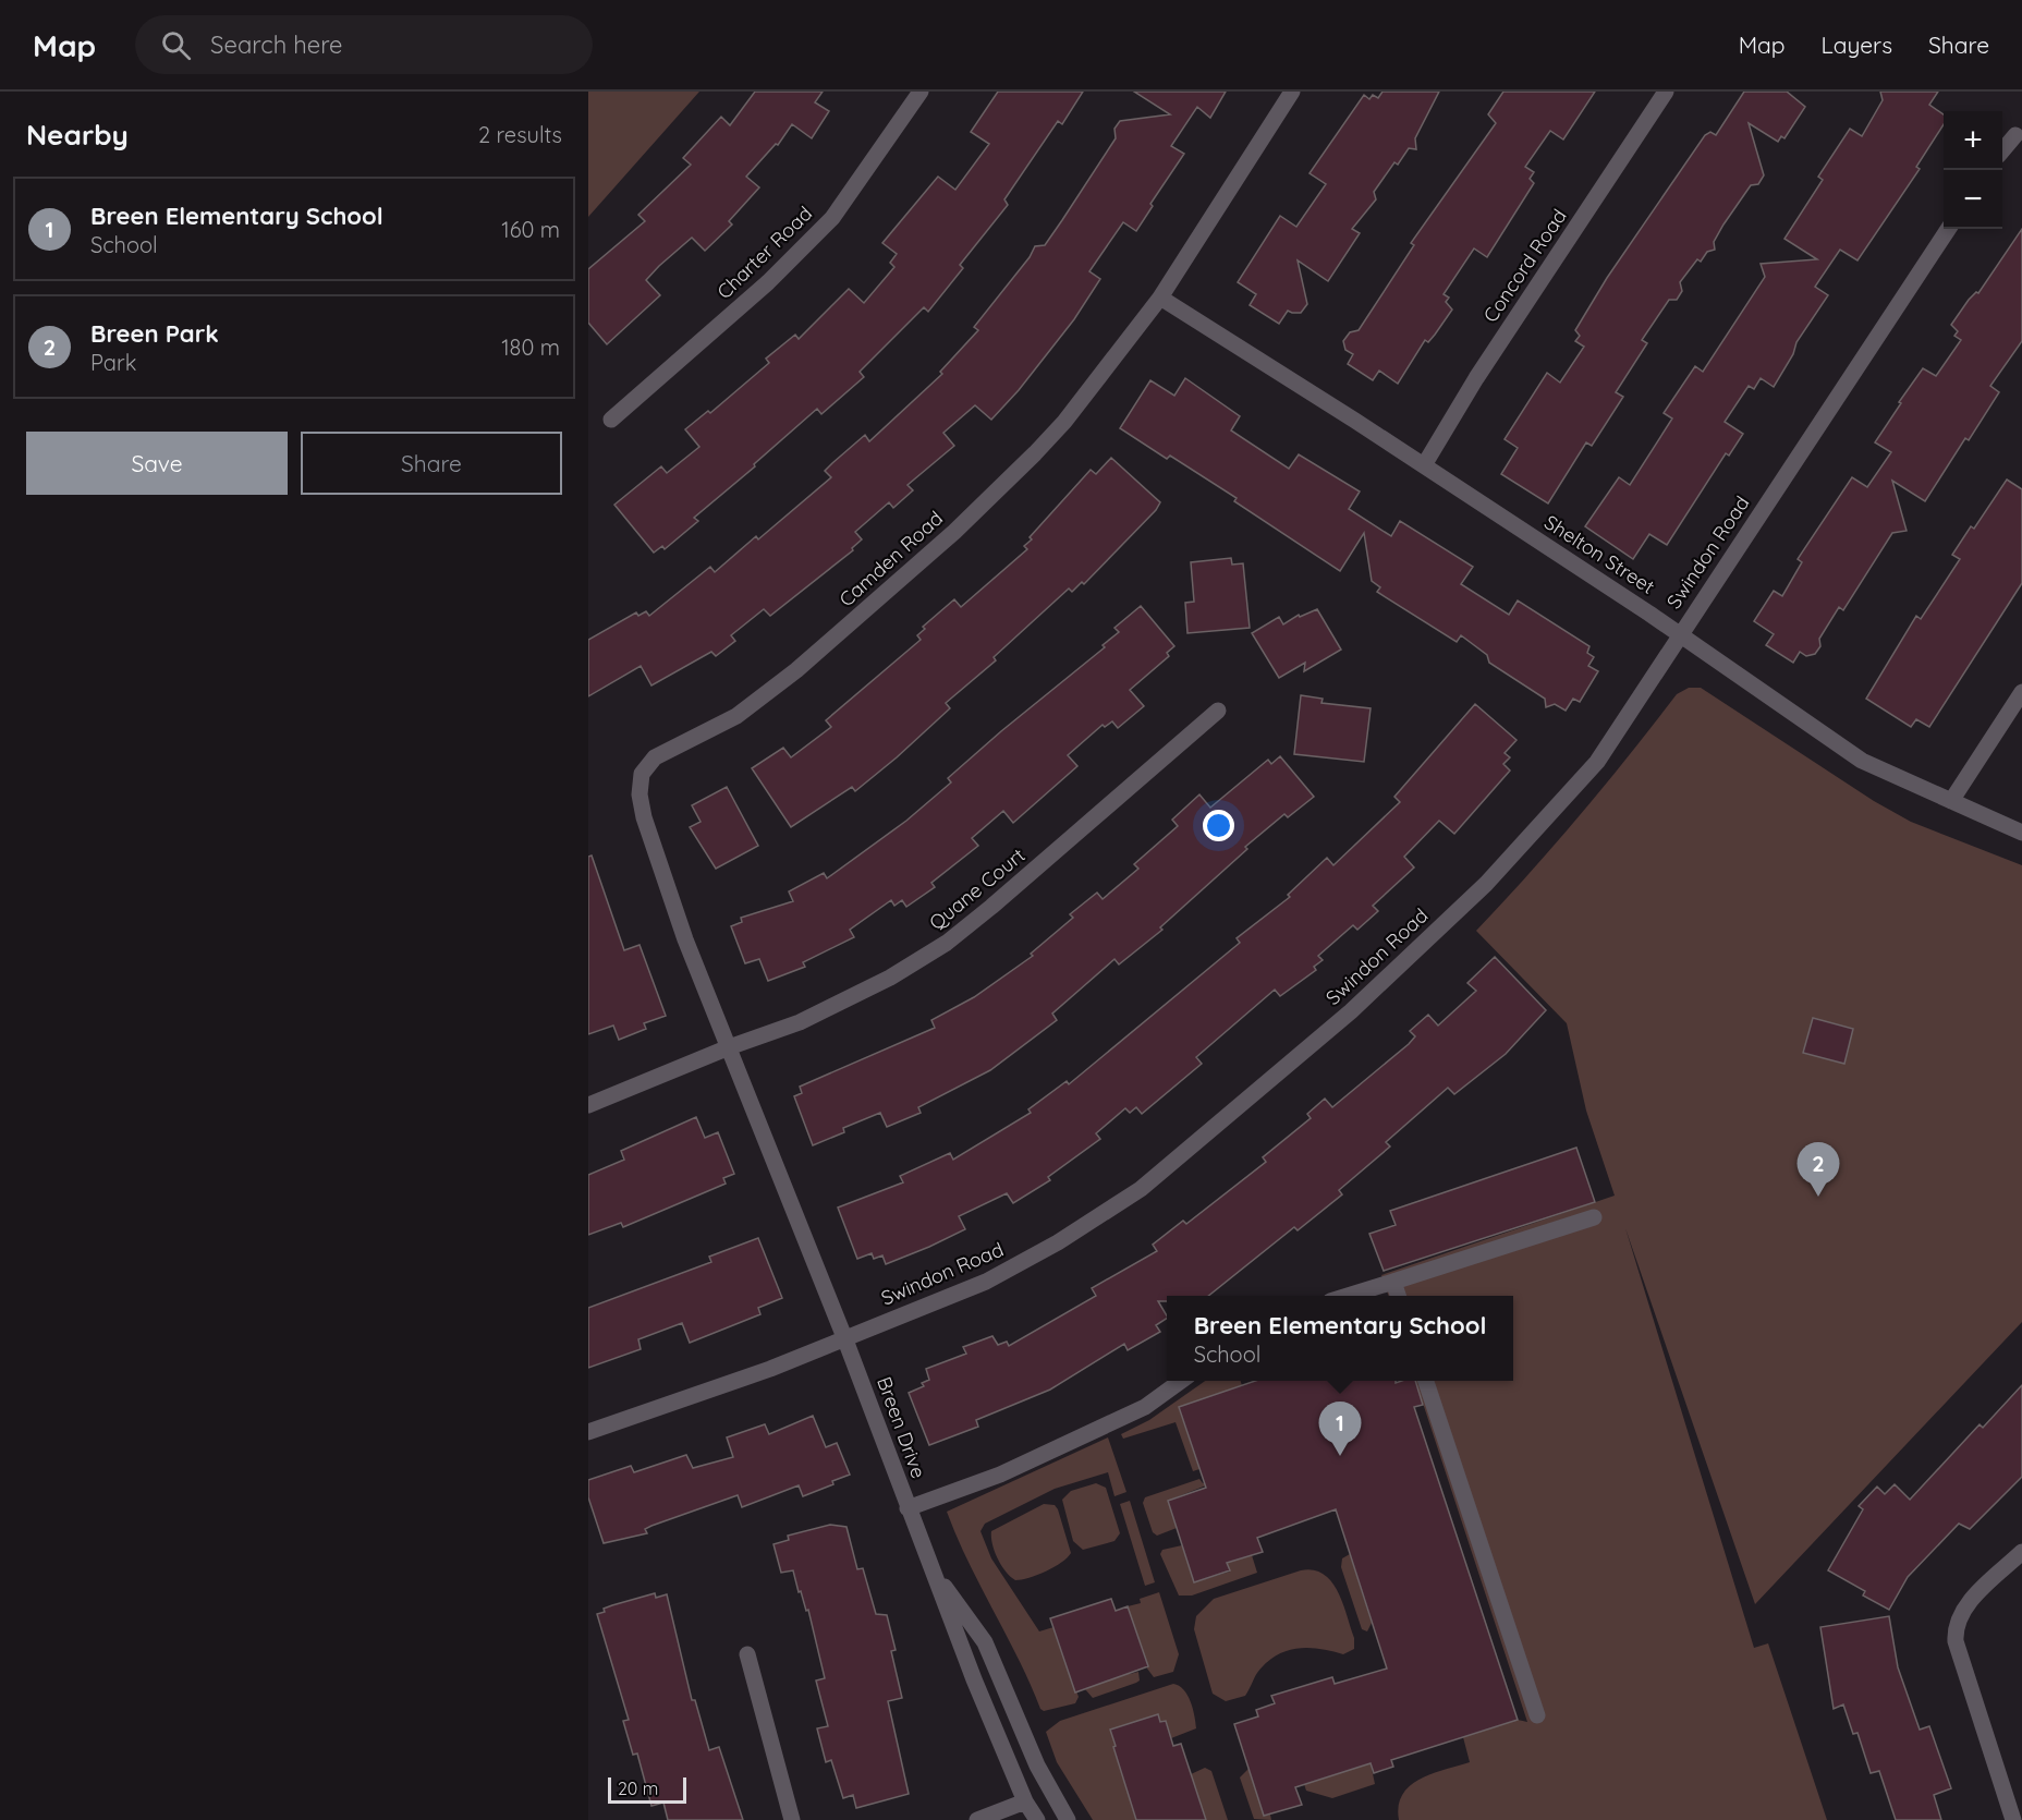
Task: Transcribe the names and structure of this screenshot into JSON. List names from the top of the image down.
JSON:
{
  "streets": {
    "street": [
      "Charter Road",
      "Concord Road",
      "Swindon Road",
      "Shelton Street",
      "Camden Road",
      "Quane Court",
      "Breen Drive"
    ]
  },
  "crossings": [
    ["Concord Road", "Shelton Street"],
    ["Swindon Road", "Shelton Street"],
    ["Swindon Road", "Breen Drive"],
    ["Shelton Street", "Camden Road"],
    ["Camden Road", "Quane Court"],
    ["Camden Road", "Breen Drive"],
    ["Quane Court", "Breen Drive"]
  ],
  "scale_bar": "20 m",
  "page": {
    "header": "Map",
    "search": "Search here",
    "nav": ["Map", "Layers", "Share"],
    "heading": ["Nearby", "2 results"],
    "map_buttons": ["+", "−"],
    "list": [
      {
        "mark": "1",
        "name": "Breen Elementary School",
        "note": "School",
        "value": "160 m"
      },
      {
        "mark": "2",
        "name": "Breen Park",
        "note": "Park",
        "value": "180 m"
      }
    ],
    "buttons": ["Save", "Share"],
    "pins": ["2", "1"],
    "popup": ["Breen Elementary School", "School"],
    "scale": "20 m"
  }
}
